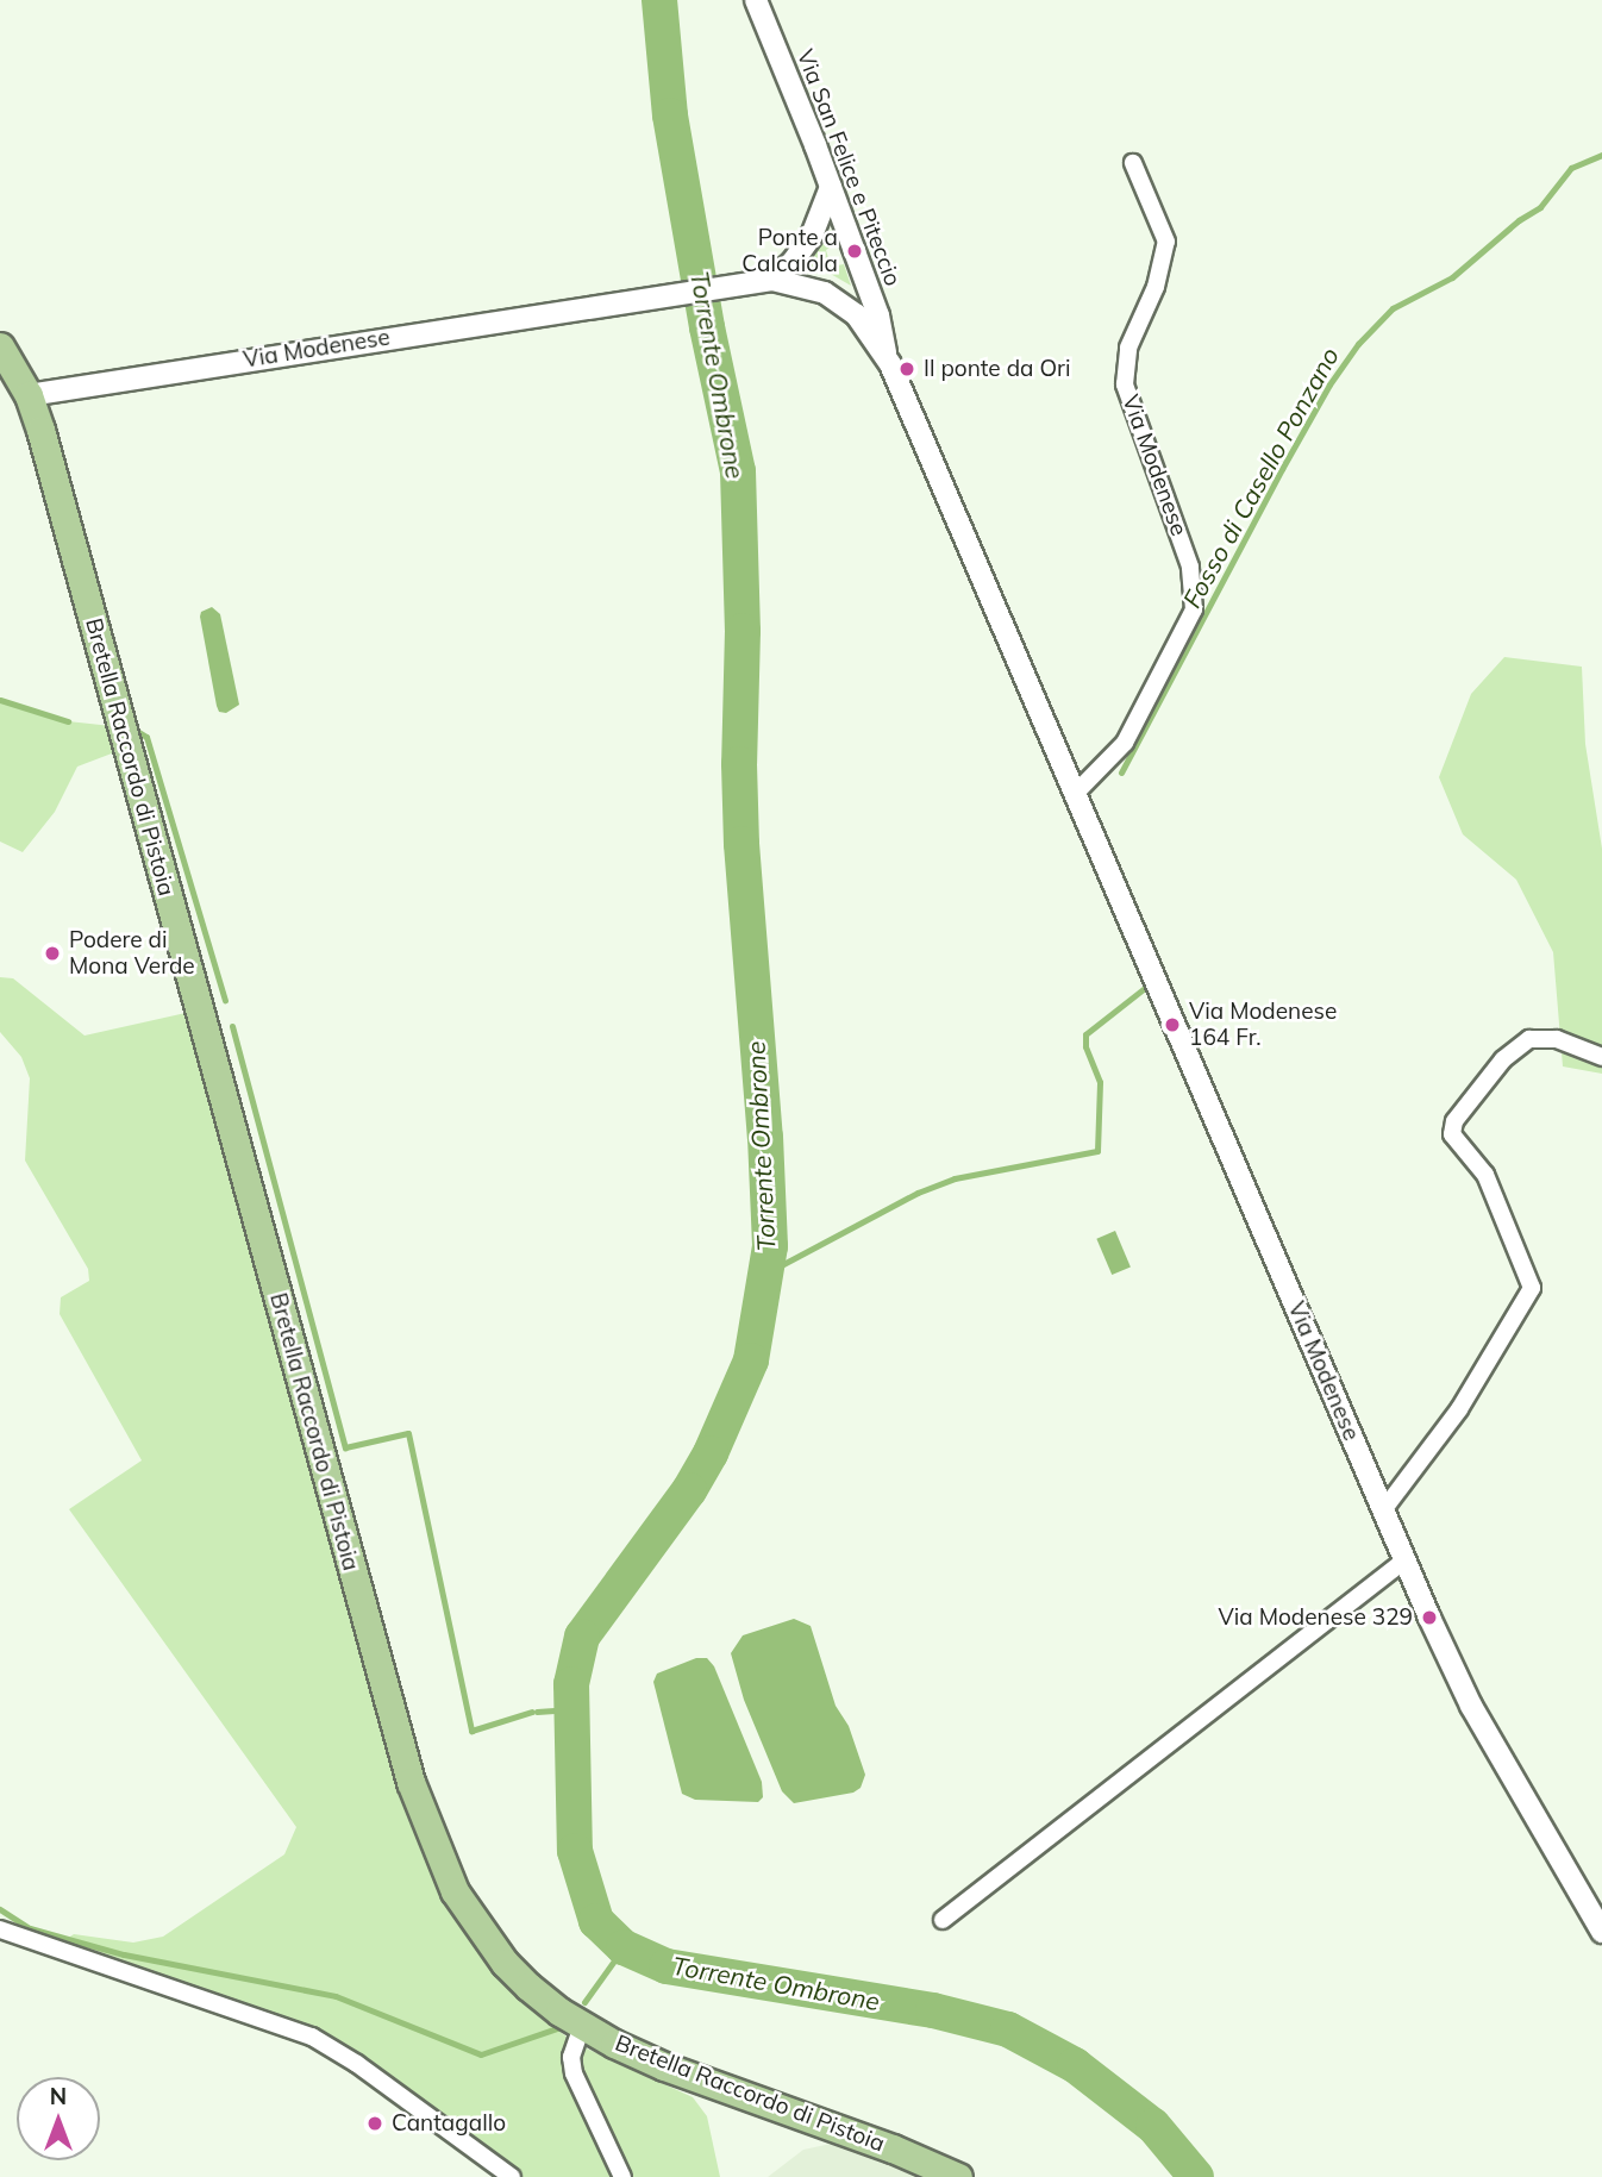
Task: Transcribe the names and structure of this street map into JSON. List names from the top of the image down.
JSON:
{
  "streets": {
    "main road": ["Bretella Raccordo di Pistoia"],
    "street": ["Via San Felice e Piteccio", "Via Modenese"]
  },
  "crossings": [
    ["Via San Felice e Piteccio", "Via Modenese"],
    ["Via Modenese", "Bretella Raccordo di Pistoia"]
  ],
  "water": ["Torrente Ombrone", "Fosso di Casello Ponzano"],
  "places": [
    "Ponte a Calcaiola",
    "Il ponte da Ori",
    "Podere di Mona Verde",
    "Via Modenese 164 Fr.",
    "Via Modenese 329",
    "Cantagallo"
  ],
  "north": "top"
}
